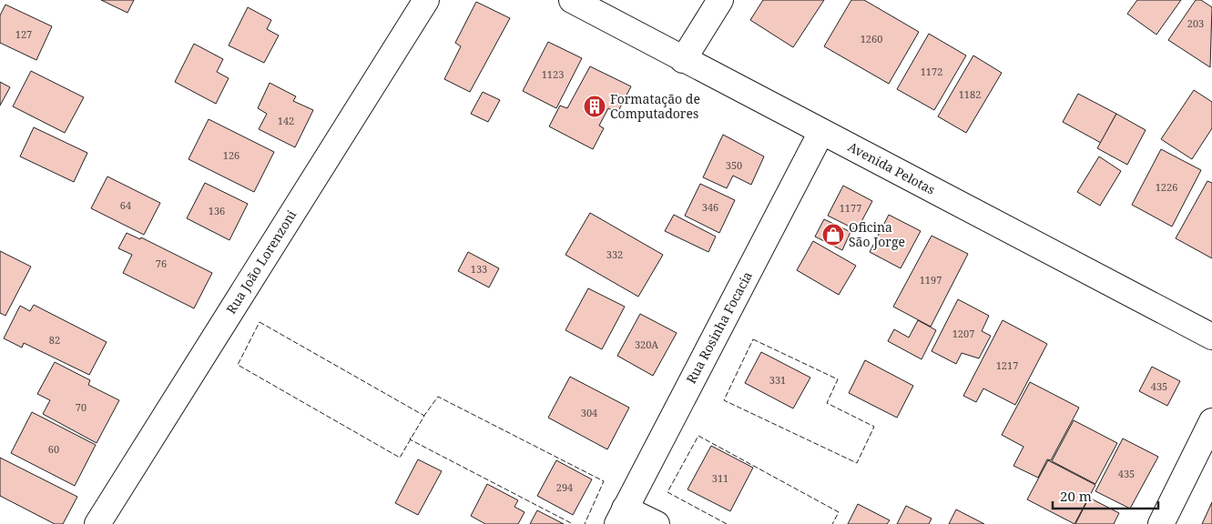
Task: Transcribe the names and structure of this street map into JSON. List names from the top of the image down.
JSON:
{
  "streets": {
    "street": ["Avenida Pelotas", "Rua João Lorenzoni", "Rua Rosinha Focacia"]
  },
  "crossings": [
    ["Avenida Pelotas", "Rua Rosinha Focacia"]
  ],
  "places": {
    "building": ["Formatação de Computadores"],
    "shop": ["Oficina São Jorge"]
  },
  "house_numbers": [
    "203",
    "127",
    "1260",
    "1172",
    "1123",
    "1182",
    "142",
    "126",
    "350",
    "1226",
    "64",
    "346",
    "1177",
    "136",
    "332",
    "76",
    "133",
    "1197",
    "1207",
    "82",
    "320A",
    "1217",
    "331",
    "435",
    "70",
    "304",
    "60",
    "435",
    "311",
    "294"
  ],
  "scale_bar": "20 m"
}
